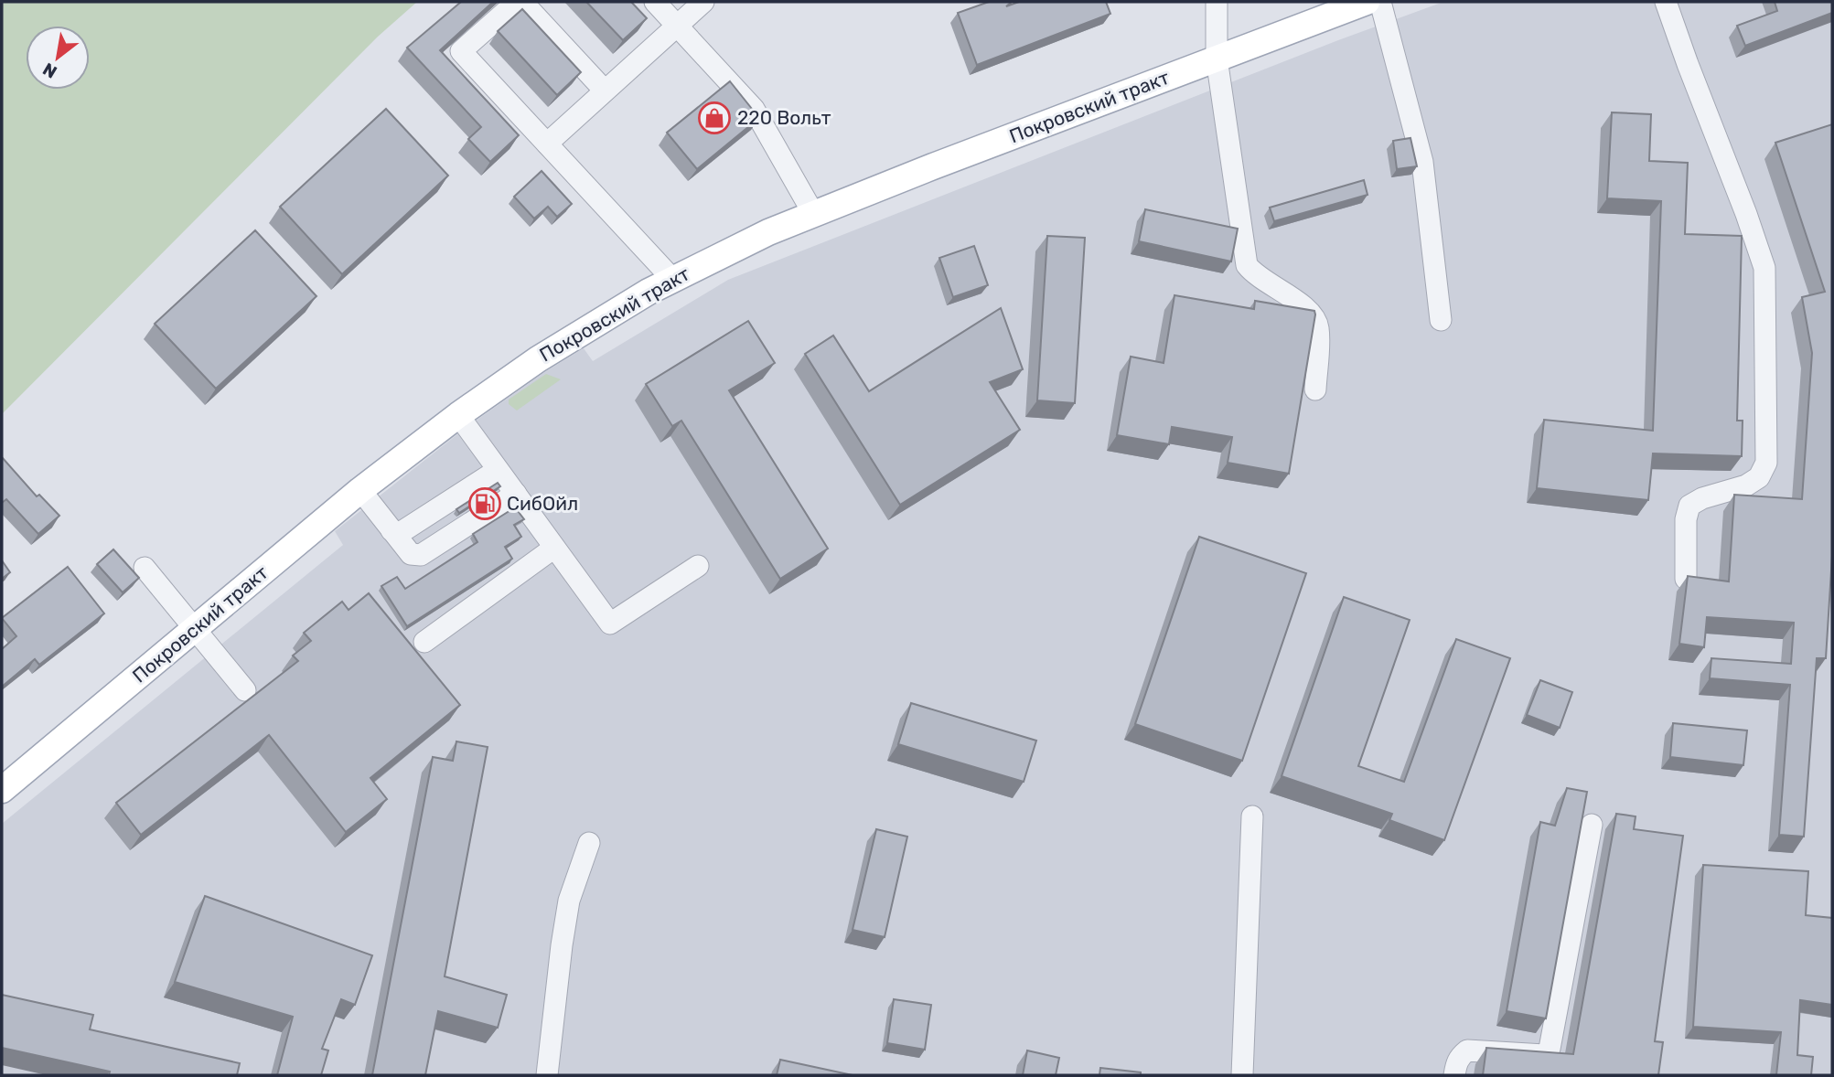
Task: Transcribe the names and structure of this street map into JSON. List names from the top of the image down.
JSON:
{
  "streets": {
    "main road": ["Покровский тракт"]
  },
  "places": {
    "shop": ["220 Вольт"],
    "fuel station": ["СибОйл"]
  },
  "north": "bottom left"
}
